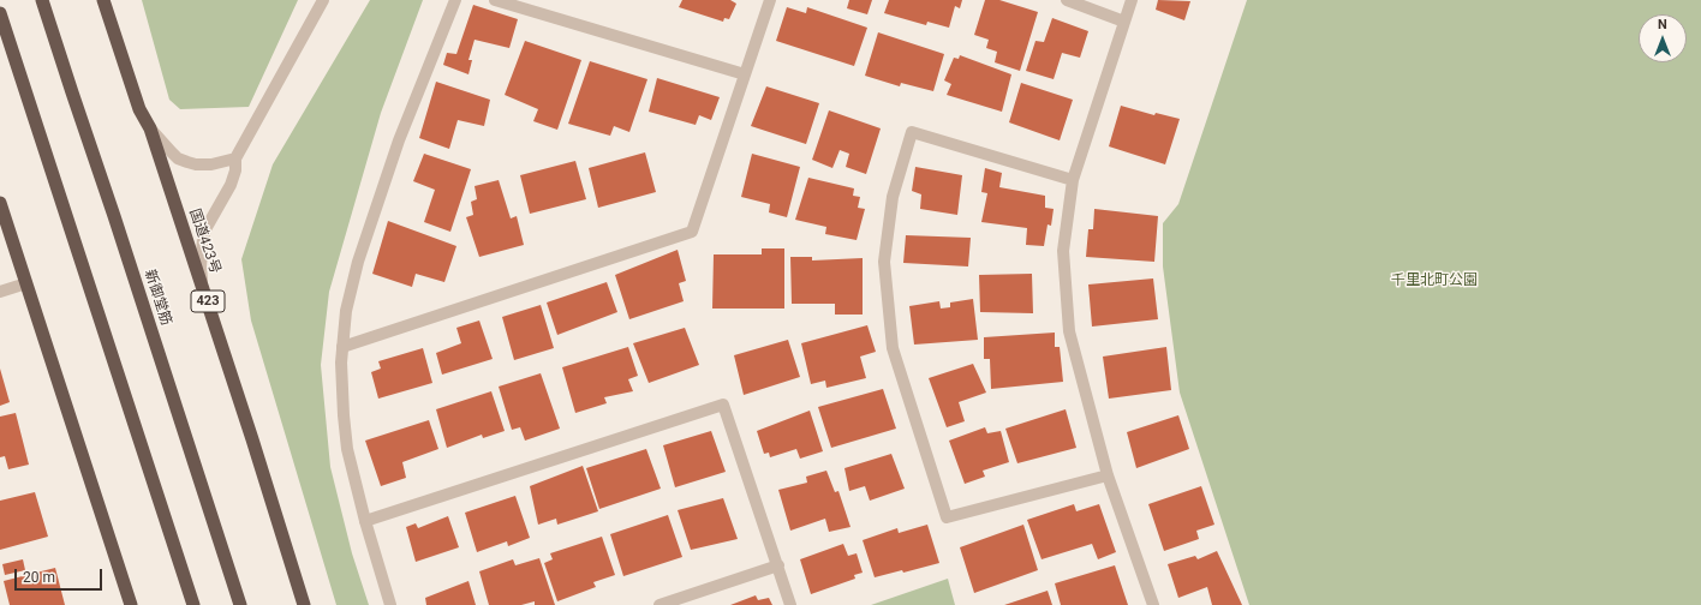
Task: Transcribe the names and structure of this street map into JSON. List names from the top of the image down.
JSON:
{
  "streets": {
    "highway": ["国道423号", "新御堂筋", "423"]
  },
  "parks": ["千里北町公園"],
  "scale_bar": "20 m",
  "north": "top"
}
